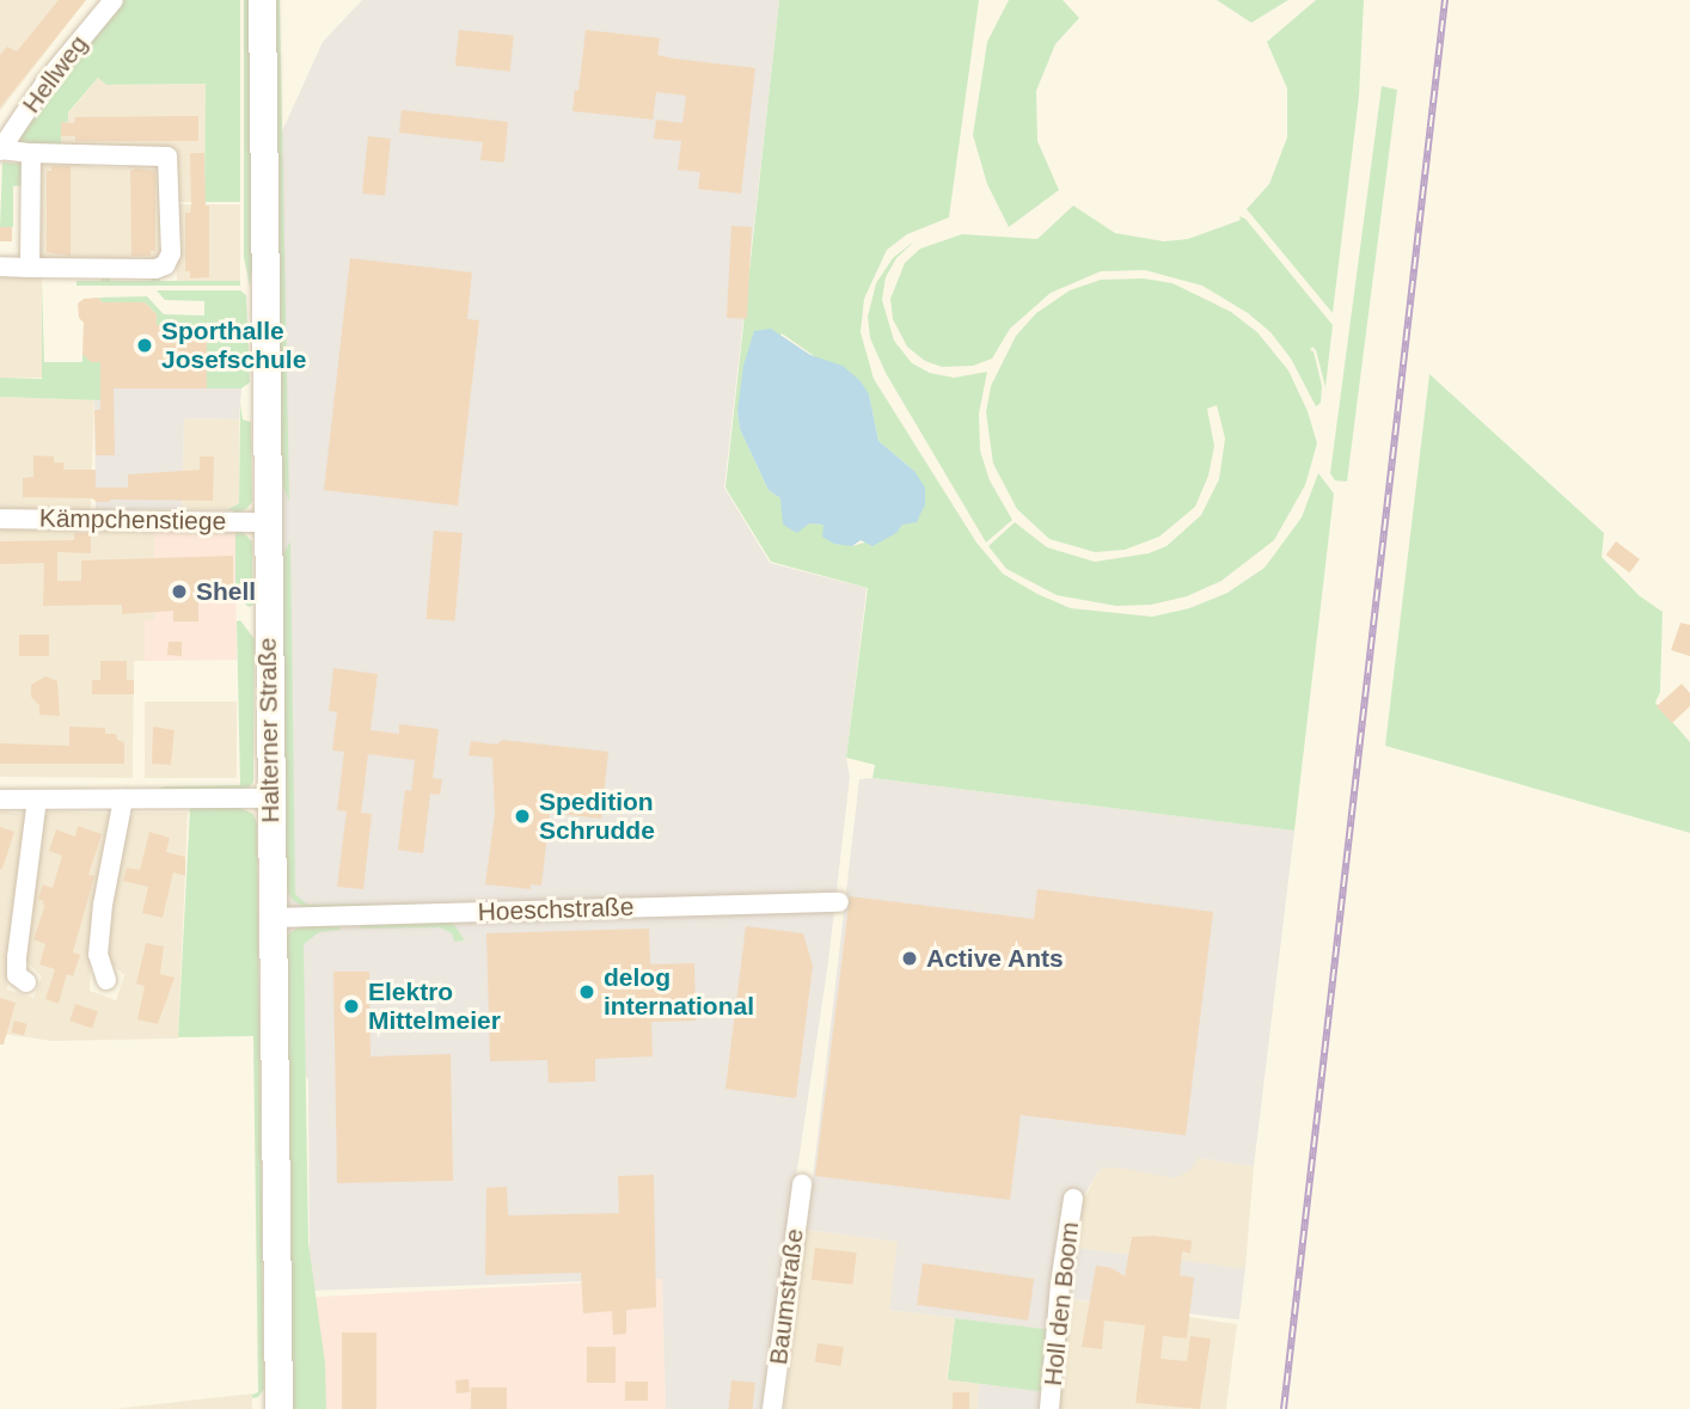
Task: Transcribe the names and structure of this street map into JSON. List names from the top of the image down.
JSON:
{
  "streets": {
    "main road": ["Halterner Straße"],
    "street": [
      "Hellweg",
      "Kämpchenstiege",
      "Hoeschstraße",
      "Baumstraße",
      "Holl den Boom"
    ]
  },
  "crossings": [
    ["Kämpchenstiege", "Halterner Straße"],
    ["Halterner Straße", "Hoeschstraße"]
  ],
  "places": [
    "Sporthalle Josefschule",
    "Shell",
    "Spedition Schrudde",
    "Active Ants",
    "delog international",
    "Elektro Mittelmeier"
  ]
}
